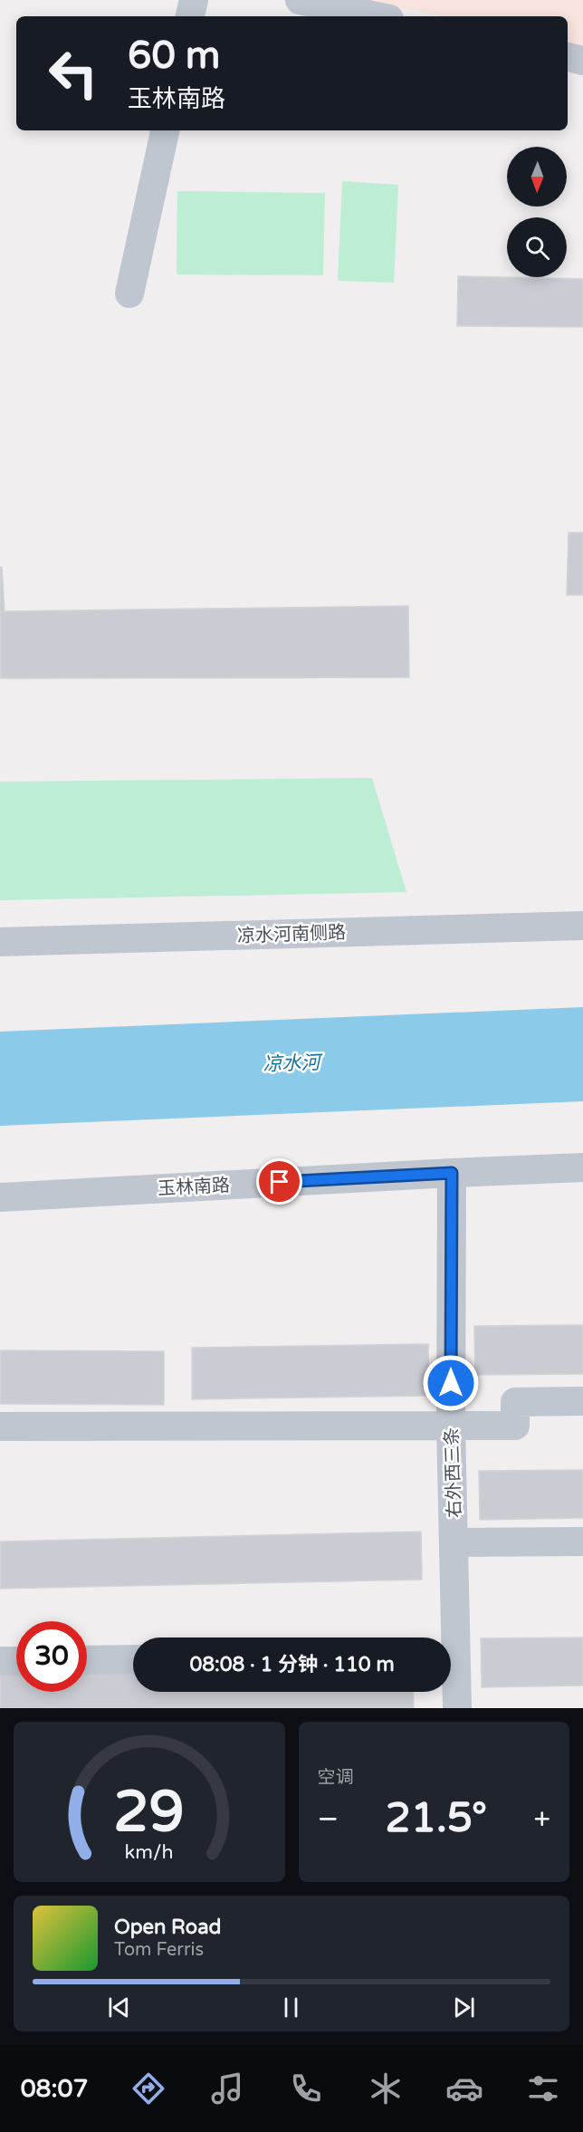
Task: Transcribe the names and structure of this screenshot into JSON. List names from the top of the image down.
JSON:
{
  "streets": {
    "street": ["凉水河南侧路", "玉林南路", "右外西三条"]
  },
  "crossings": [
    ["玉林南路", "右外西三条"]
  ],
  "water": ["凉水河"],
  "north": "bottom",
  "page": {
    "turn": ["60 m", "玉林南路"],
    "limit": "30",
    "trip": "08:08 · 1 分钟 · 110 m",
    "tile": "空调",
    "heat": ["−", "21.5°", "+"],
    "song": ["Open Road", "Tom Ferris"],
    "tabs": "08:07",
    "gauge": ["29", "km/h"]
  }
}
